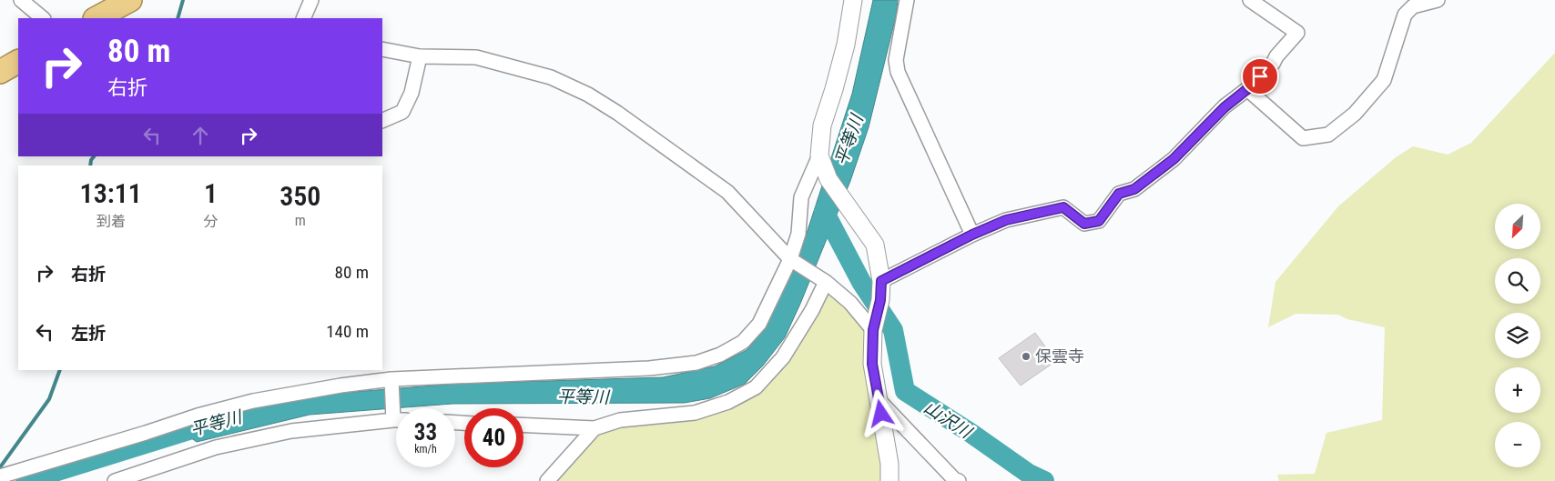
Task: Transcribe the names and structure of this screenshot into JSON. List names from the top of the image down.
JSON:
{
  "water": ["平等川", "山沢川"],
  "places": ["保雲寺"],
  "north": "bottom left",
  "page": {
    "turn": ["80 m", "右折"],
    "eta": [
      "13:11",
      "到着",
      "1",
      "分",
      "350",
      "m"
    ],
    "map_buttons": ["+", "−"],
    "list": [
      {
        "name": "右折",
        "value": "80 m"
      },
      {
        "name": "左折",
        "value": "140 m"
      }
    ],
    "speed": "33 km/h",
    "limit": "40"
  }
}
